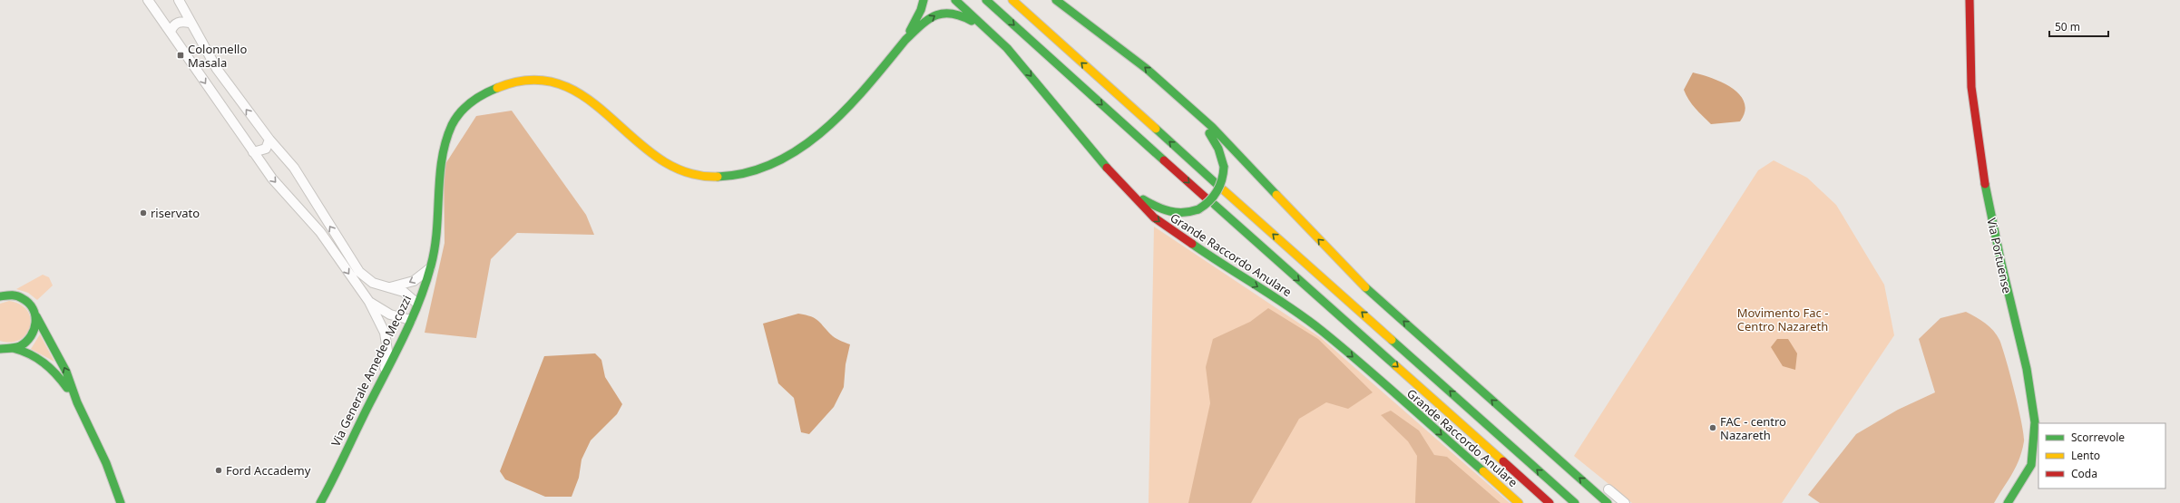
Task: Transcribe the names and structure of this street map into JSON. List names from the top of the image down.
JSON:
{
  "streets": {
    "main road": ["Grande Raccordo Anulare", "Via Portuense", "Via Generale Amedeo Mecozzi"]
  },
  "parks": ["Movimento Fac - Centro Nazareth"],
  "places": {
    "transit": ["Colonnello Masala"],
    "other": ["riservato", "FAC - centro Nazareth", "Ford Accademy"]
  },
  "legend": ["Scorrevole", "Lento", "Coda"],
  "scale_bar": "50 m"
}
